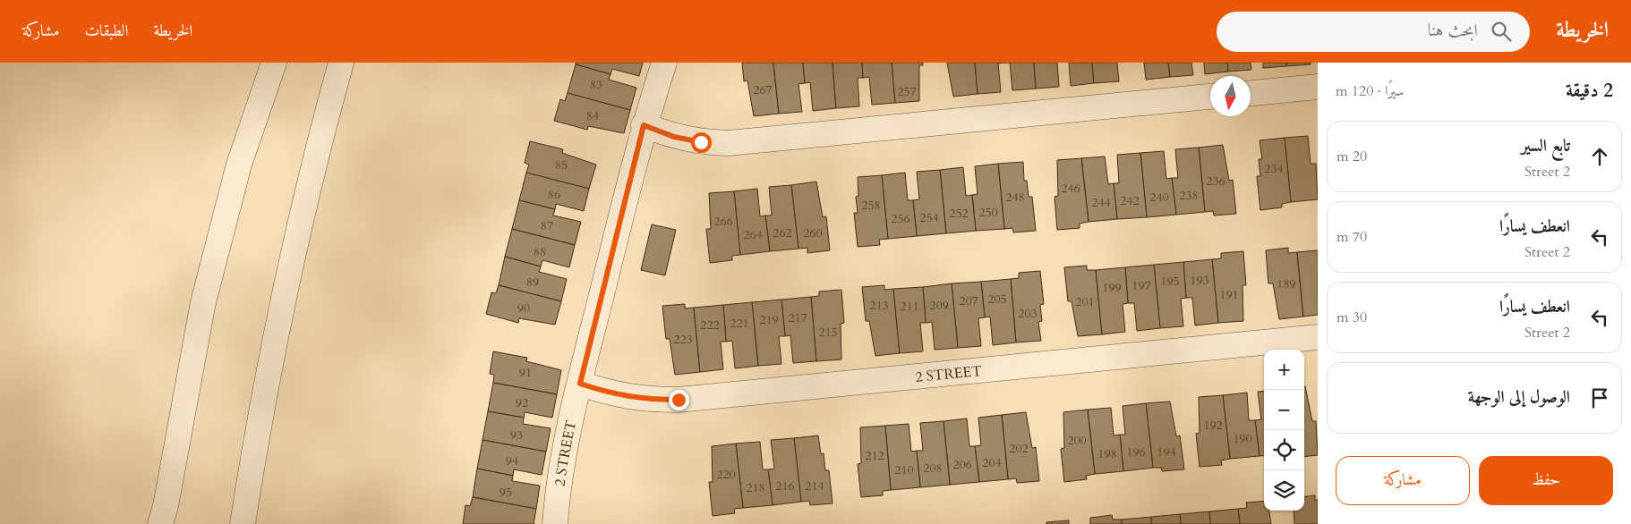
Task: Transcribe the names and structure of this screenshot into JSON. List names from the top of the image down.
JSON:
{
  "streets": {
    "street": ["2 STREET"]
  },
  "house_numbers": [
    "83",
    "267",
    "257",
    "84",
    "85",
    "234",
    "236",
    "246",
    "86",
    "238",
    "248",
    "240",
    "242",
    "244",
    "258",
    "250",
    "252",
    "254",
    "256",
    "266",
    "87",
    "262",
    "260",
    "264",
    "88",
    "193",
    "195",
    "89",
    "189",
    "197",
    "199",
    "191",
    "205",
    "207",
    "201",
    "213",
    "209",
    "211",
    "90",
    "203",
    "217",
    "219",
    "221",
    "222",
    "215",
    "223",
    "91",
    "92",
    "192",
    "93",
    "190",
    "200",
    "202",
    "196",
    "194",
    "198",
    "212",
    "94",
    "204",
    "206",
    "208",
    "210",
    "220",
    "216",
    "214",
    "218",
    "95"
  ],
  "north": "bottom",
  "page": {
    "header": "الخريطة",
    "search": "ابحث هنا",
    "nav": ["الخريطة", "الطبقات", "مشاركة"],
    "heading": ["2 دقيقة", "سيرًا · 120 m"],
    "list": [
      ["تابع السير", "2 Street", "20 m"],
      ["انعطف يسارًا", "2 Street", "70 m"],
      ["انعطف يسارًا", "2 Street", "30 m"],
      "الوصول إلى الوجهة"
    ],
    "map_buttons": ["+", "−"],
    "buttons": ["حفظ", "مشاركة"]
  }
}
